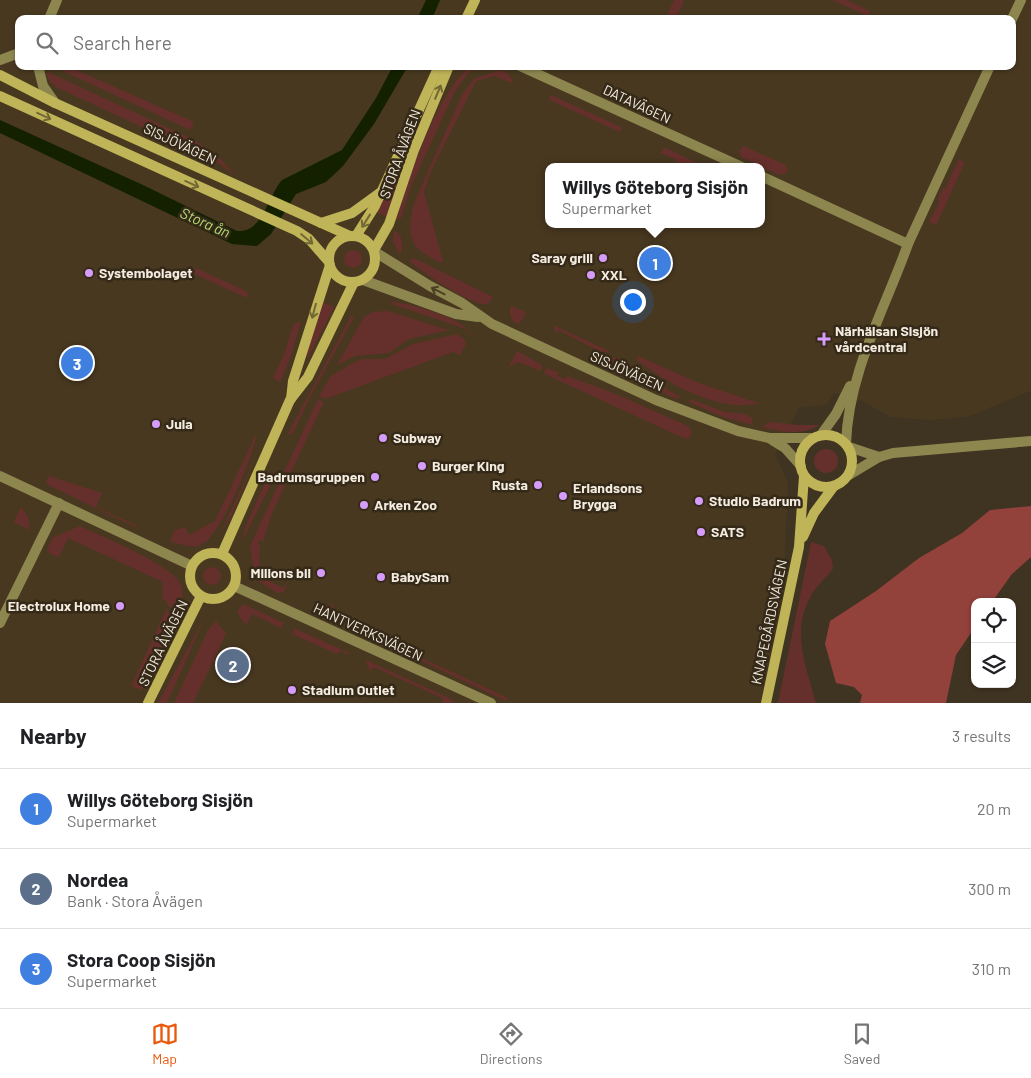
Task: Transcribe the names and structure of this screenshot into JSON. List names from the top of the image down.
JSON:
{
  "streets": {
    "street": [
      "DATAVÄGEN",
      "SISJÖVÄGEN",
      "STORA ÅVÄGEN",
      "KNAPEGÅRDSVÄGEN",
      "HANTVERKSVÄGEN"
    ]
  },
  "crossings": [
    ["SISJÖVÄGEN", "STORA ÅVÄGEN"],
    ["SISJÖVÄGEN", "KNAPEGÅRDSVÄGEN"],
    ["STORA ÅVÄGEN", "HANTVERKSVÄGEN"]
  ],
  "water": ["Stora ån"],
  "places": {
    "other": [
      "Saray grill",
      "Systembolaget",
      "XXL",
      "Jula",
      "Subway",
      "Burger King",
      "Badrumsgruppen",
      "Rusta",
      "Erlandsons Brygga",
      "Studio Badrum",
      "Arken Zoo",
      "SATS",
      "Millons bil",
      "BabySam",
      "Electrolux Home",
      "Stadium Outlet"
    ],
    "health": ["Närhälsan Sisjön vårdcentral"]
  },
  "page": {
    "search": "Search here",
    "popup": ["Willys Göteborg Sisjön", "Supermarket"],
    "pins": ["1", "3", "2"],
    "heading": ["Nearby", "3 results"],
    "list": [
      {
        "mark": "1",
        "name": "Willys Göteborg Sisjön",
        "note": "Supermarket",
        "value": "20 m"
      },
      {
        "mark": "2",
        "name": "Nordea",
        "note": "Bank · Stora Åvägen",
        "value": "300 m"
      },
      {
        "mark": "3",
        "name": "Stora Coop Sisjön",
        "note": "Supermarket",
        "value": "310 m"
      }
    ],
    "nav": ["Map", "Directions", "Saved"]
  }
}
